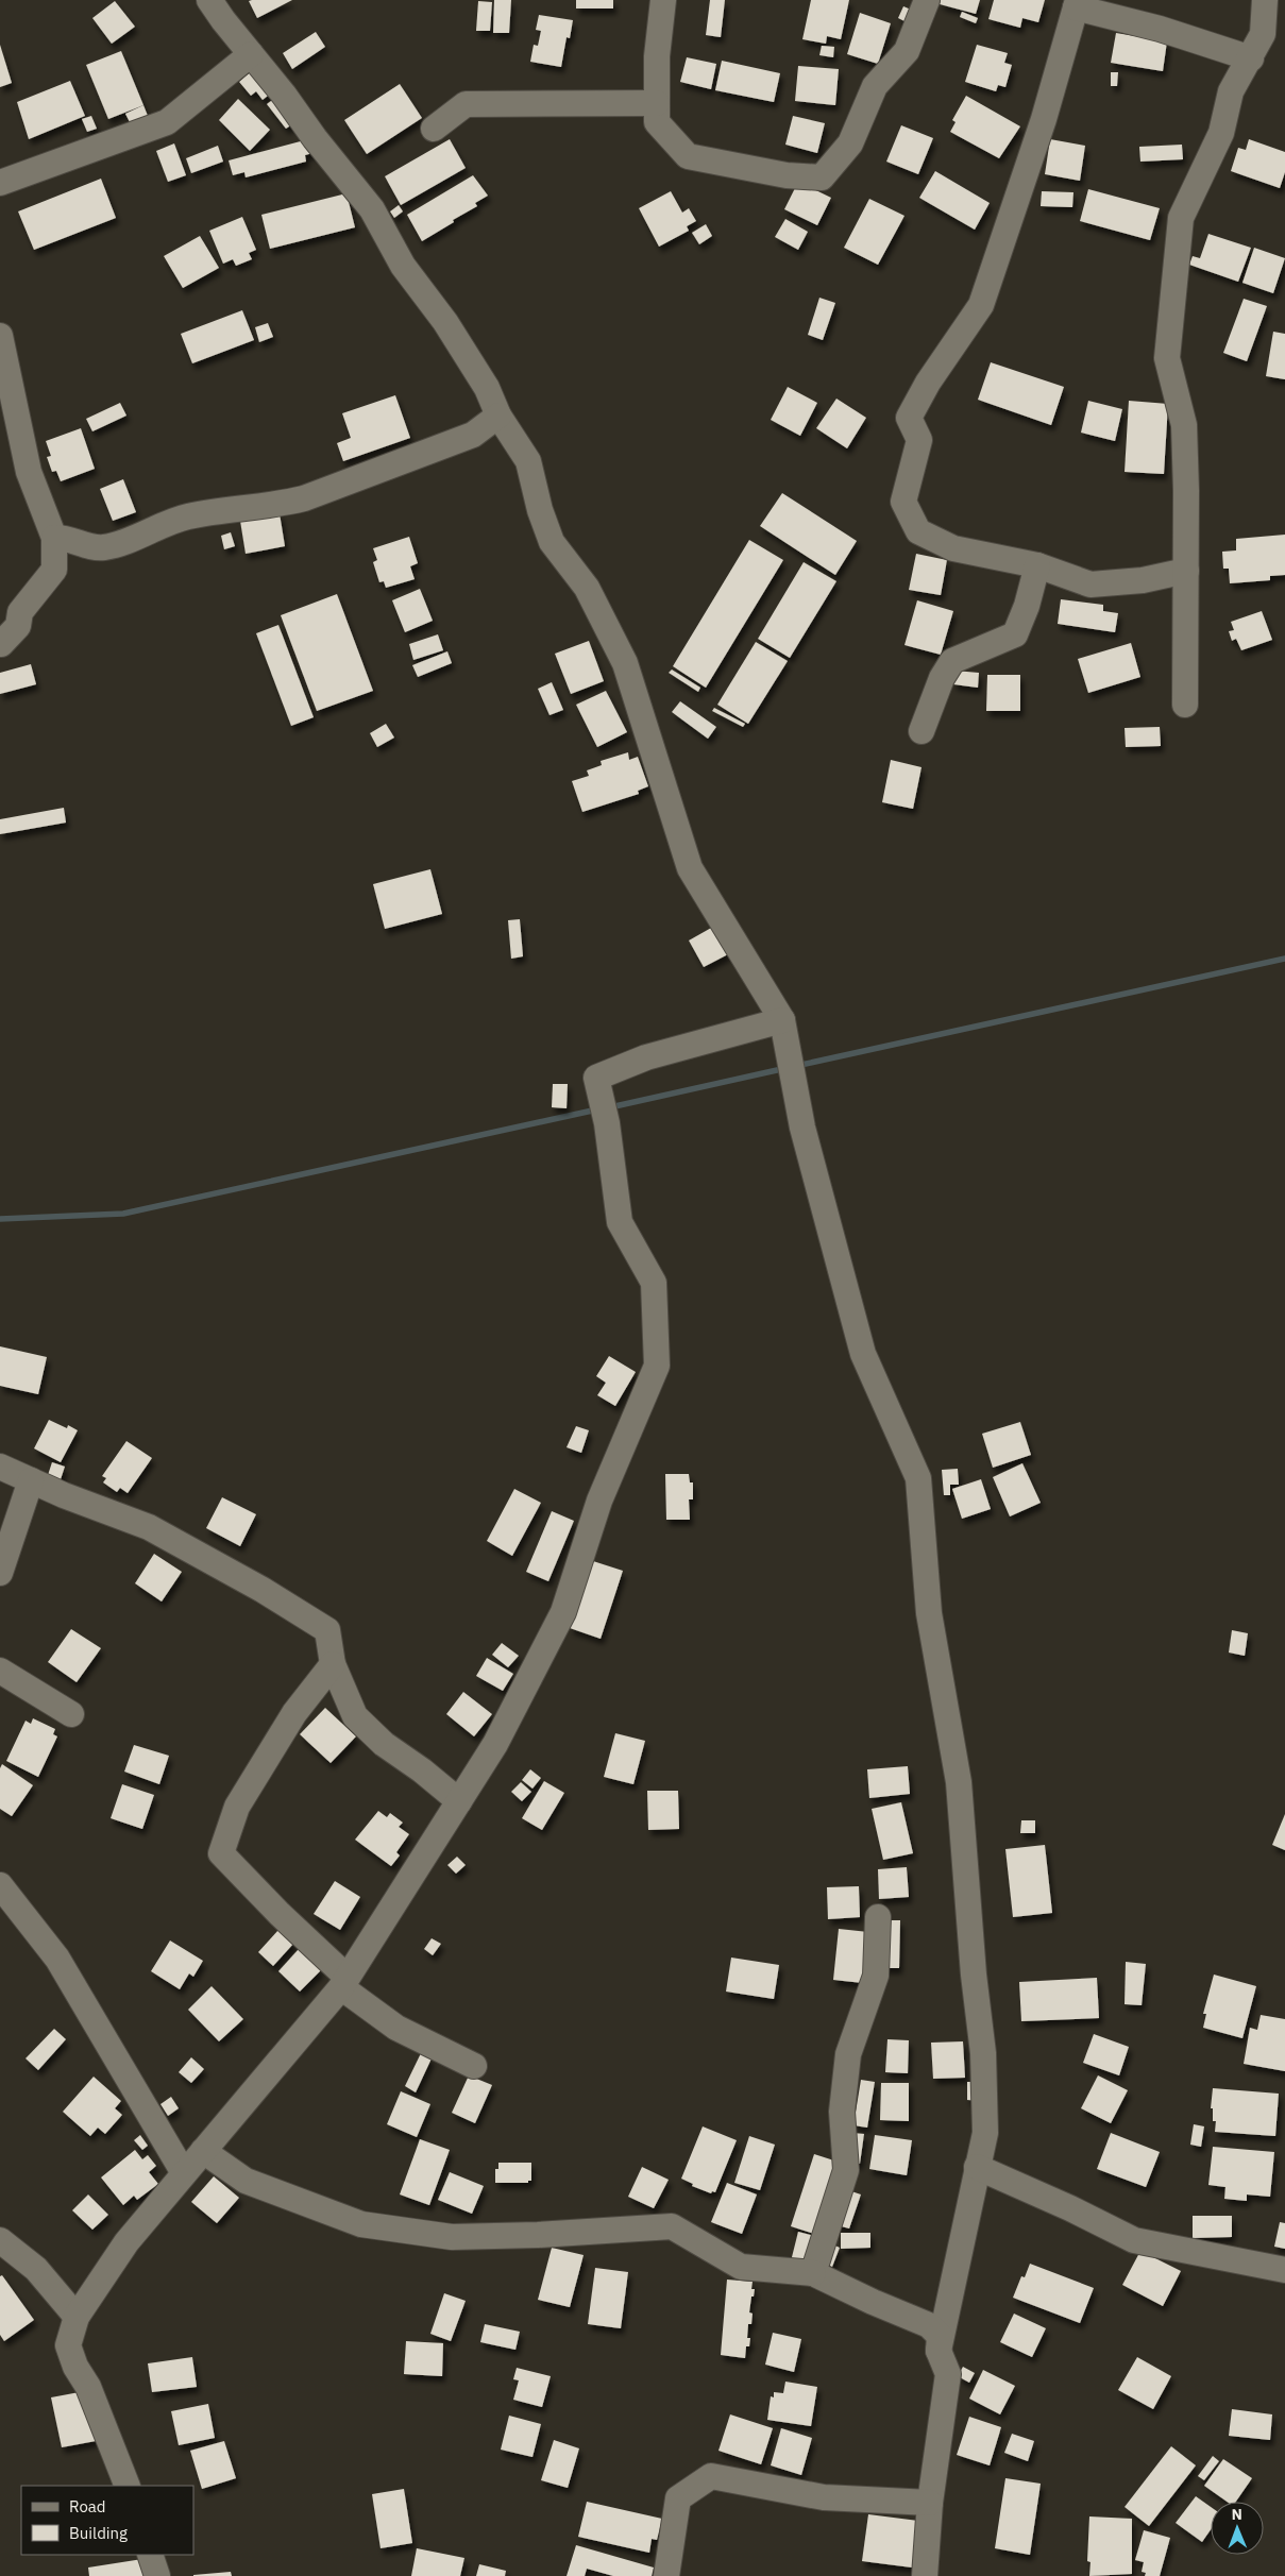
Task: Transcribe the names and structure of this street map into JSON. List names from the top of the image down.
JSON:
{
  "legend": ["Road", "Building"],
  "north": "top"
}
